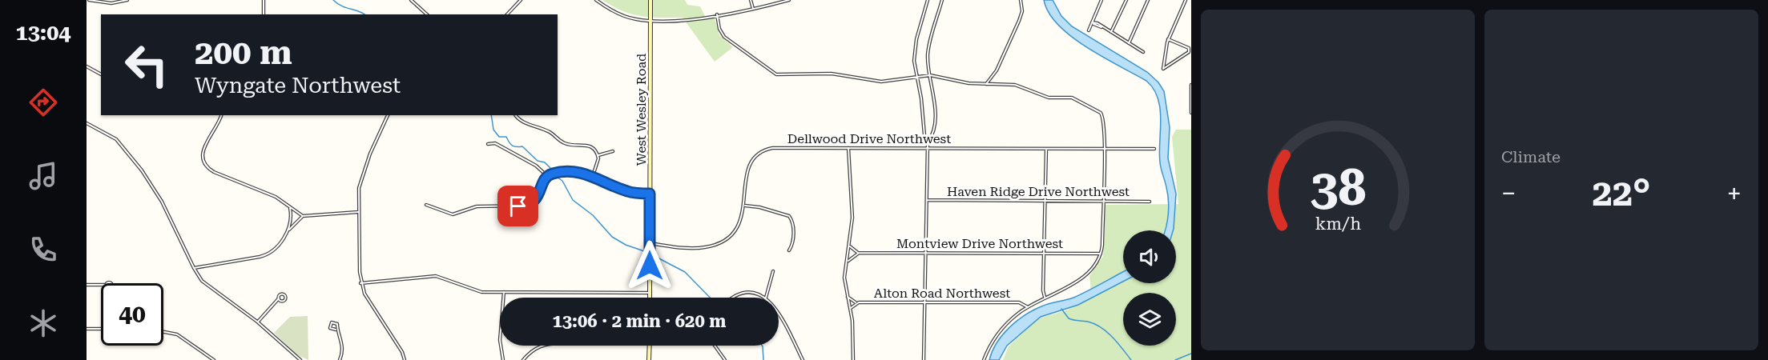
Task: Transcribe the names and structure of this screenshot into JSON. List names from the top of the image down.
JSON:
{
  "streets": {
    "street": [
      "West Wesley Road",
      "Dellwood Drive Northwest",
      "Haven Ridge Drive Northwest",
      "Montview Drive Northwest",
      "Alton Road Northwest"
    ]
  },
  "crossings": [
    ["West Wesley Road", "Dellwood Drive Northwest"]
  ],
  "page": {
    "tabs": "13:04",
    "tile": "Climate",
    "turn": ["200 m", "Wyngate Northwest"],
    "heat": ["−", "22°", "+"],
    "limit": "40",
    "trip": "13:06 · 2 min · 620 m",
    "gauge": ["38", "km/h"]
  }
}
